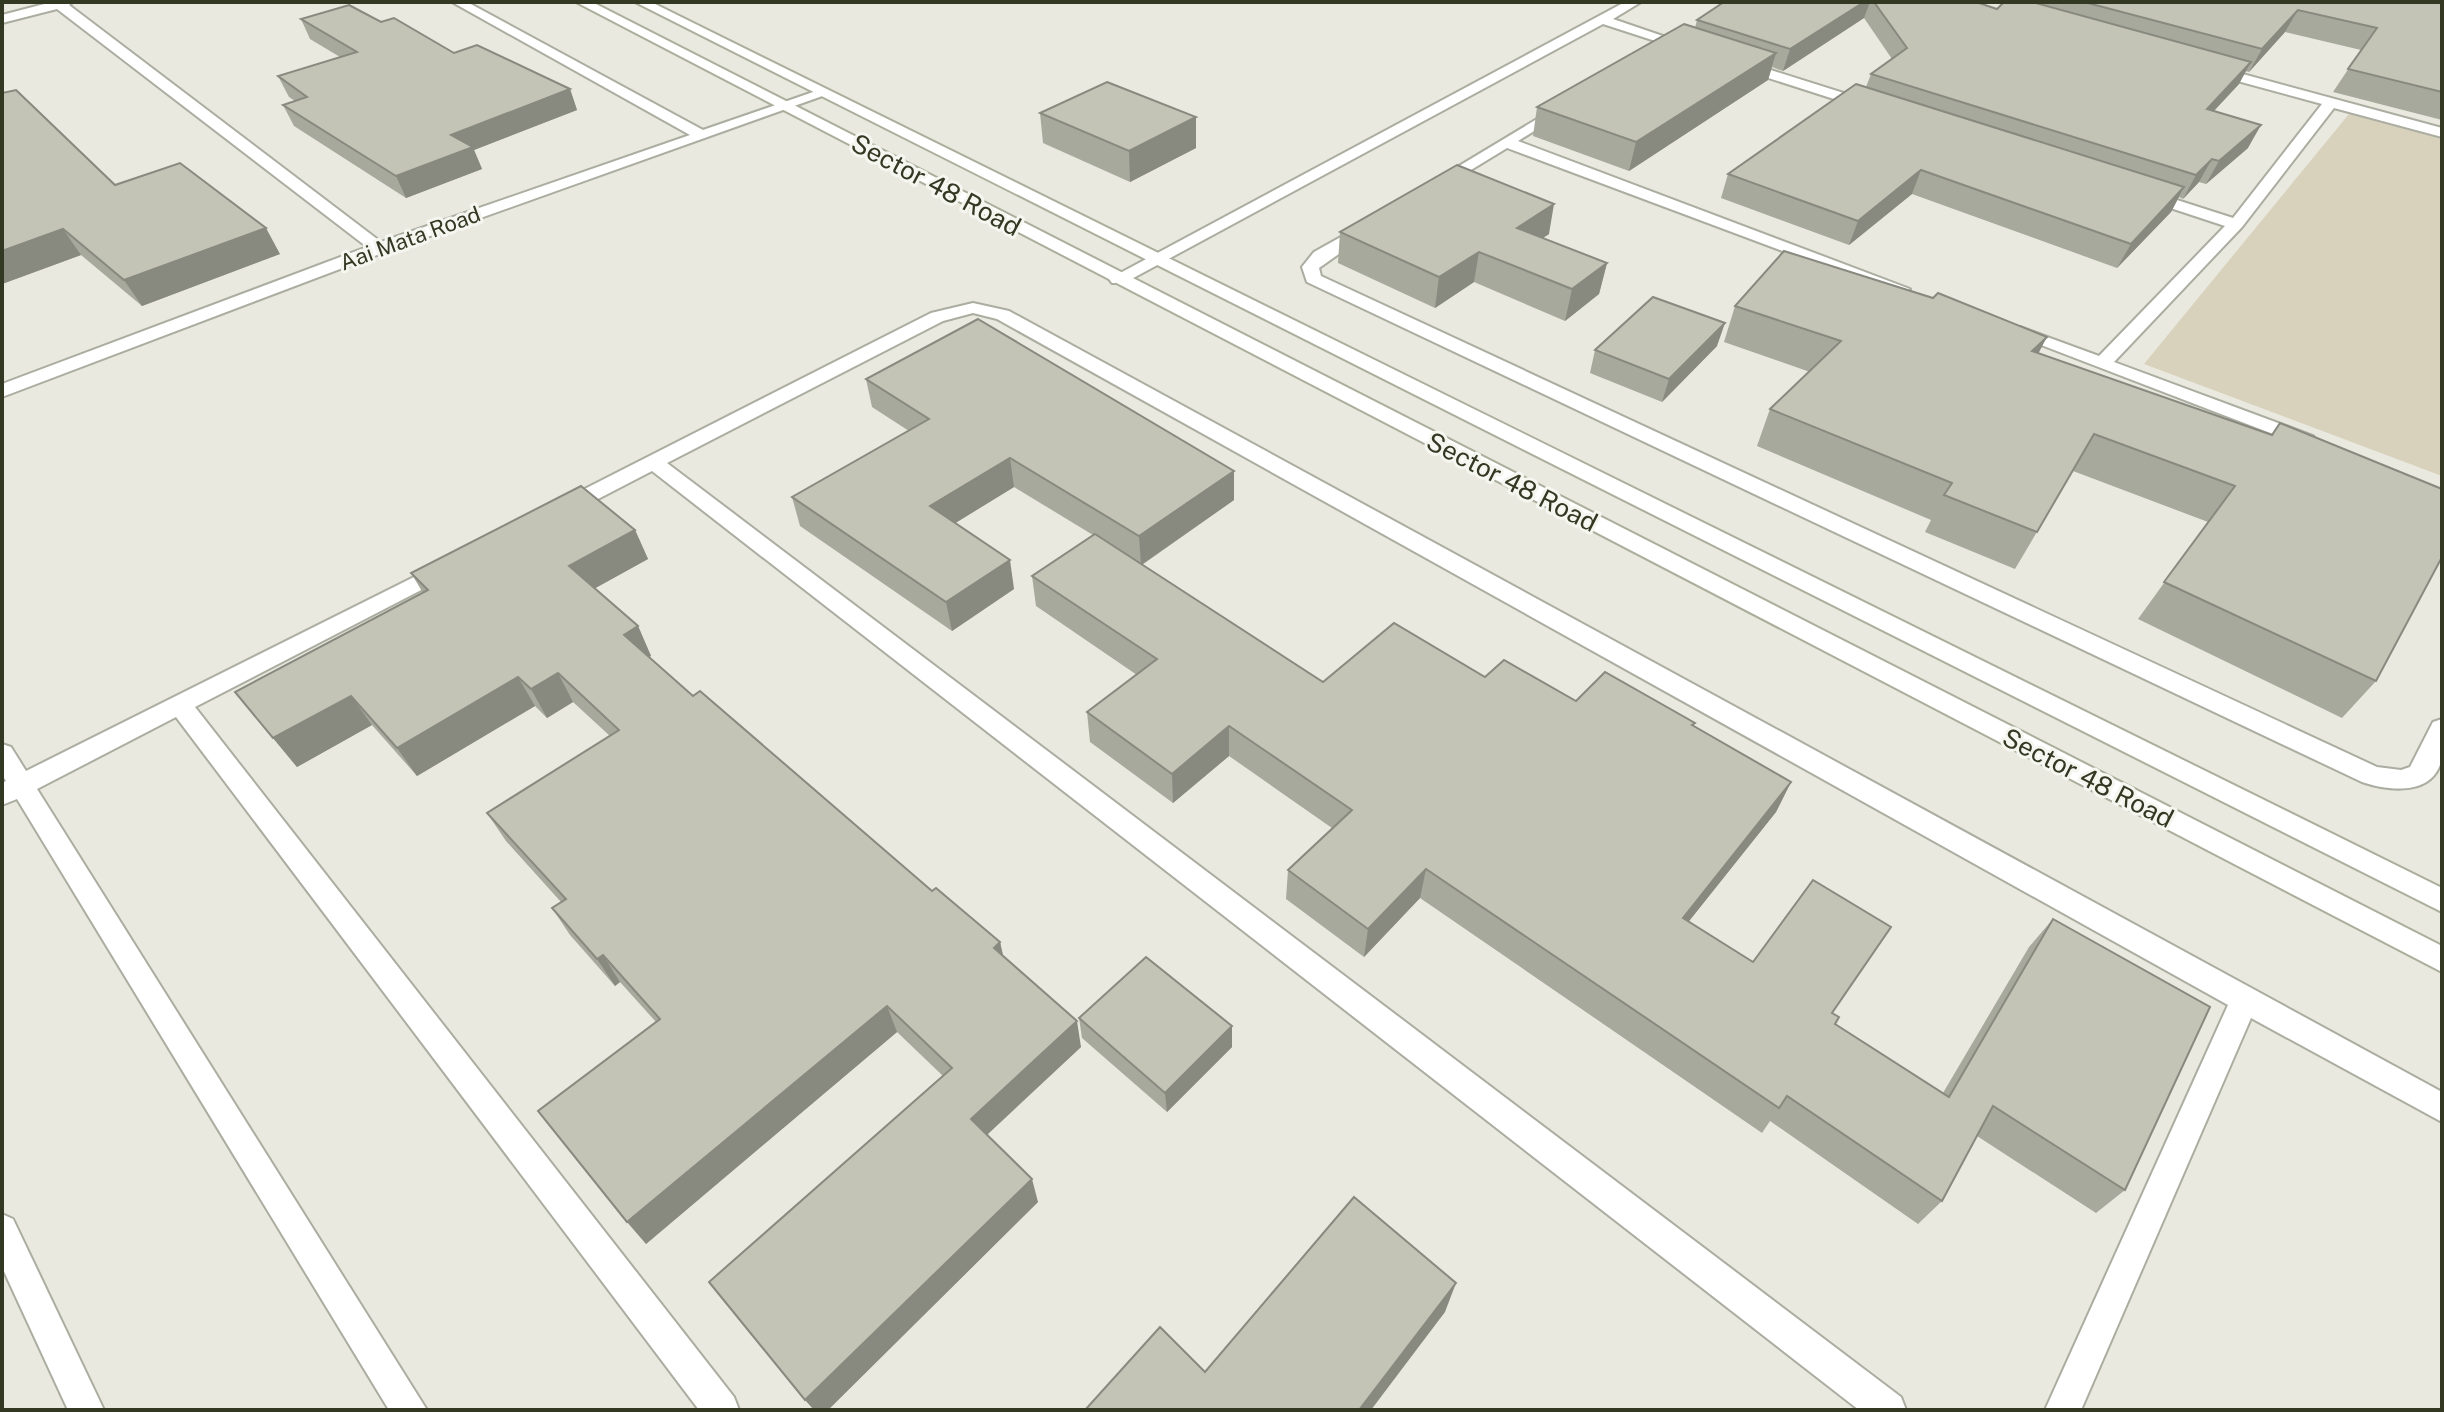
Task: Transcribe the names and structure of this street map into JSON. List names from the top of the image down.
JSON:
{
  "streets": {
    "street": ["Sector 48 Road", "Aai Mata Road"]
  },
  "crossings": [
    ["Sector 48 Road", "Aai Mata Road"]
  ]
}
